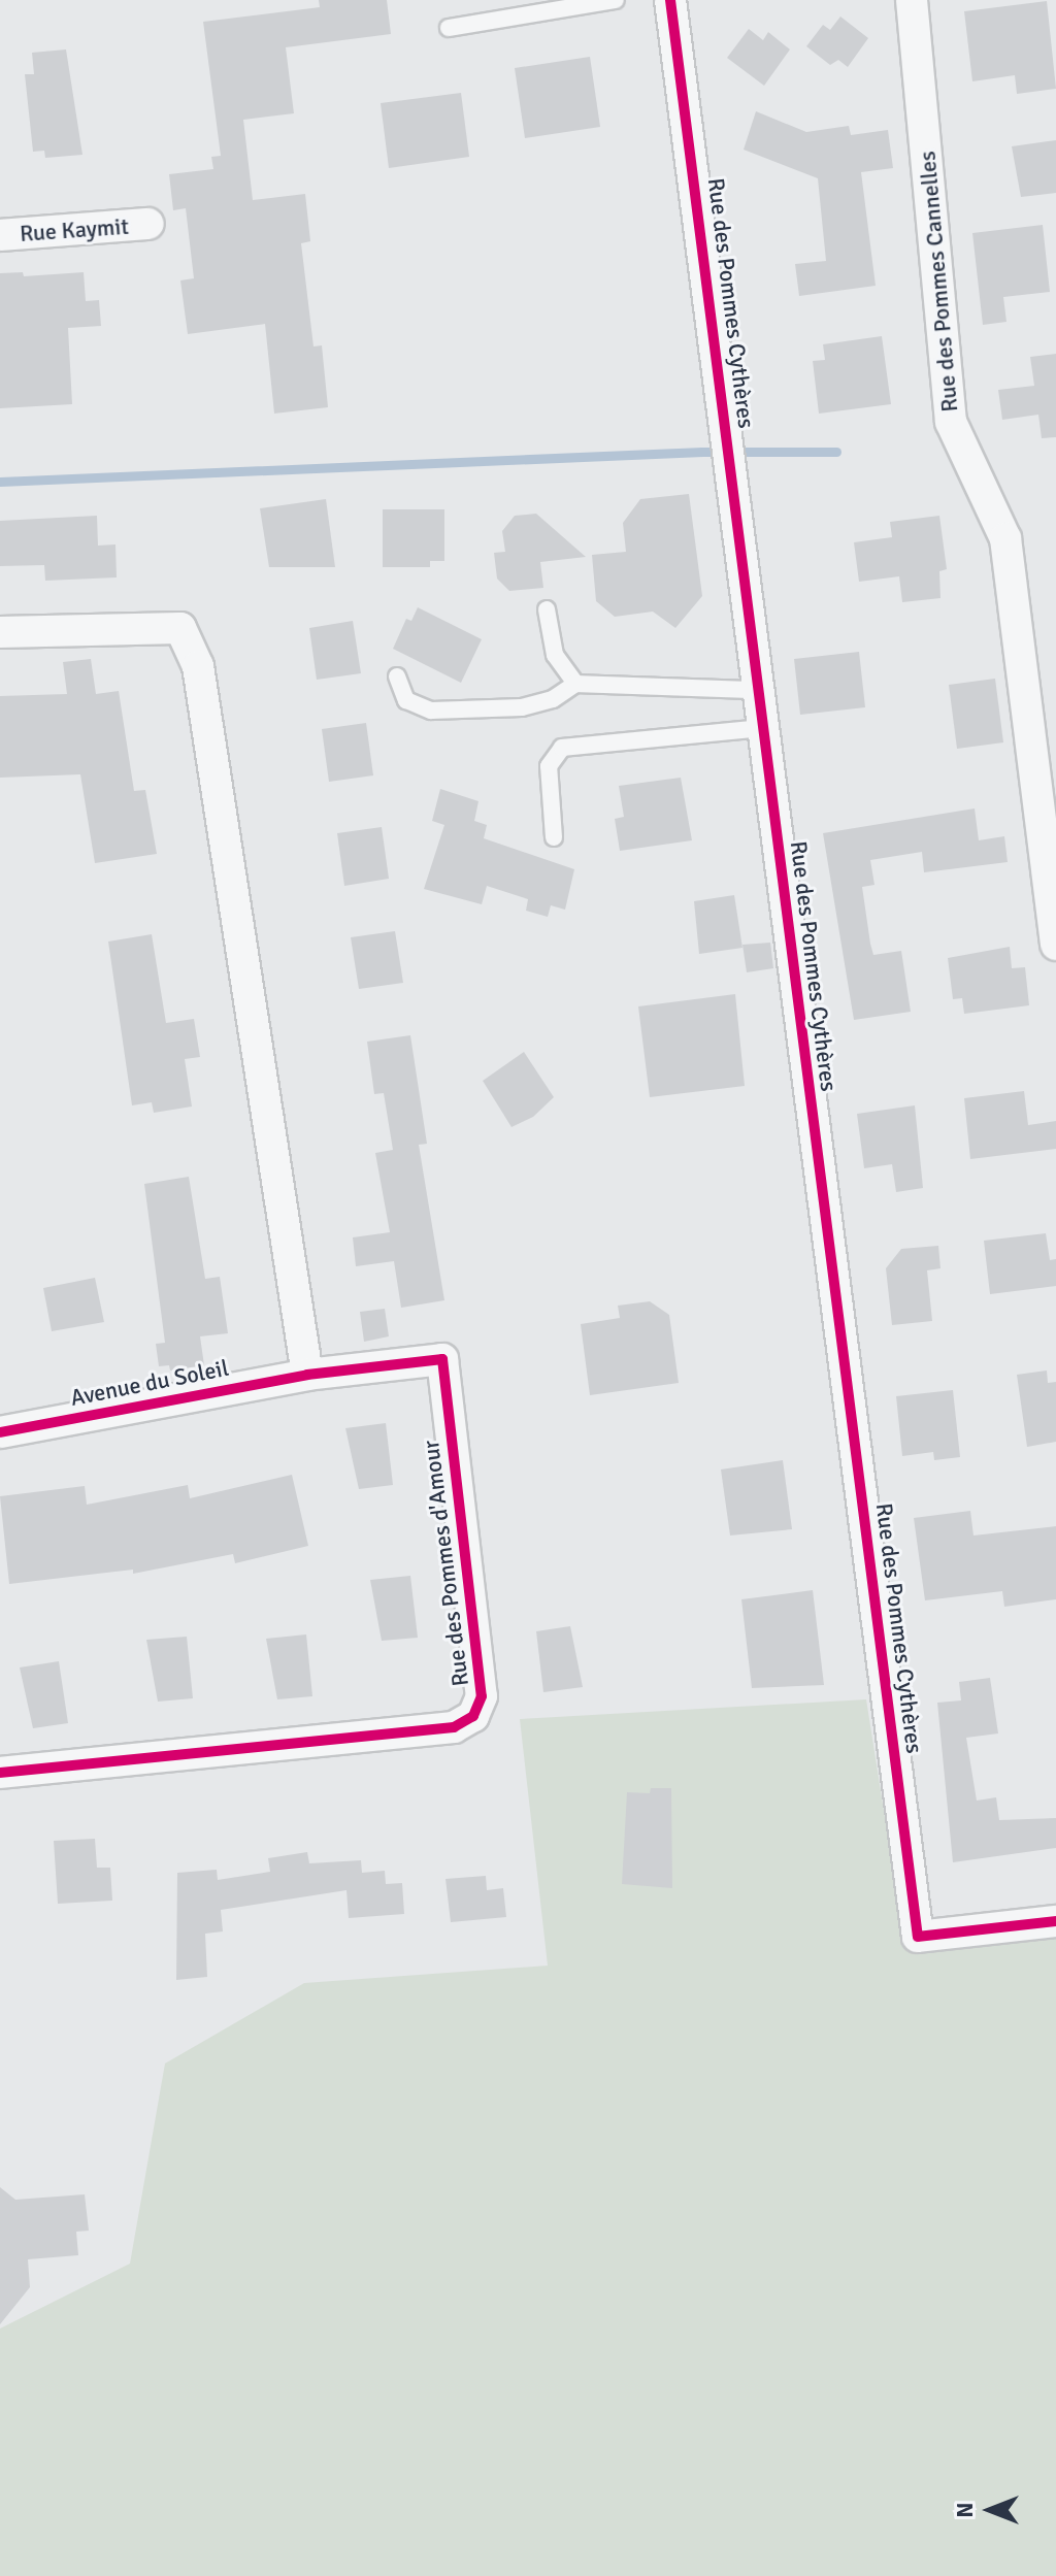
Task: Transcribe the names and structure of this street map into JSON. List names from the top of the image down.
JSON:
{
  "streets": {
    "street": [
      "Rue Kaymit",
      "Rue des Pommes Cannelles",
      "Rue des Pommes Cythères",
      "Avenue du Soleil",
      "Rue des Pommes d'Amour"
    ]
  },
  "crossings": [
    ["Avenue du Soleil", "Rue des Pommes d'Amour"]
  ],
  "north": "left"
}
